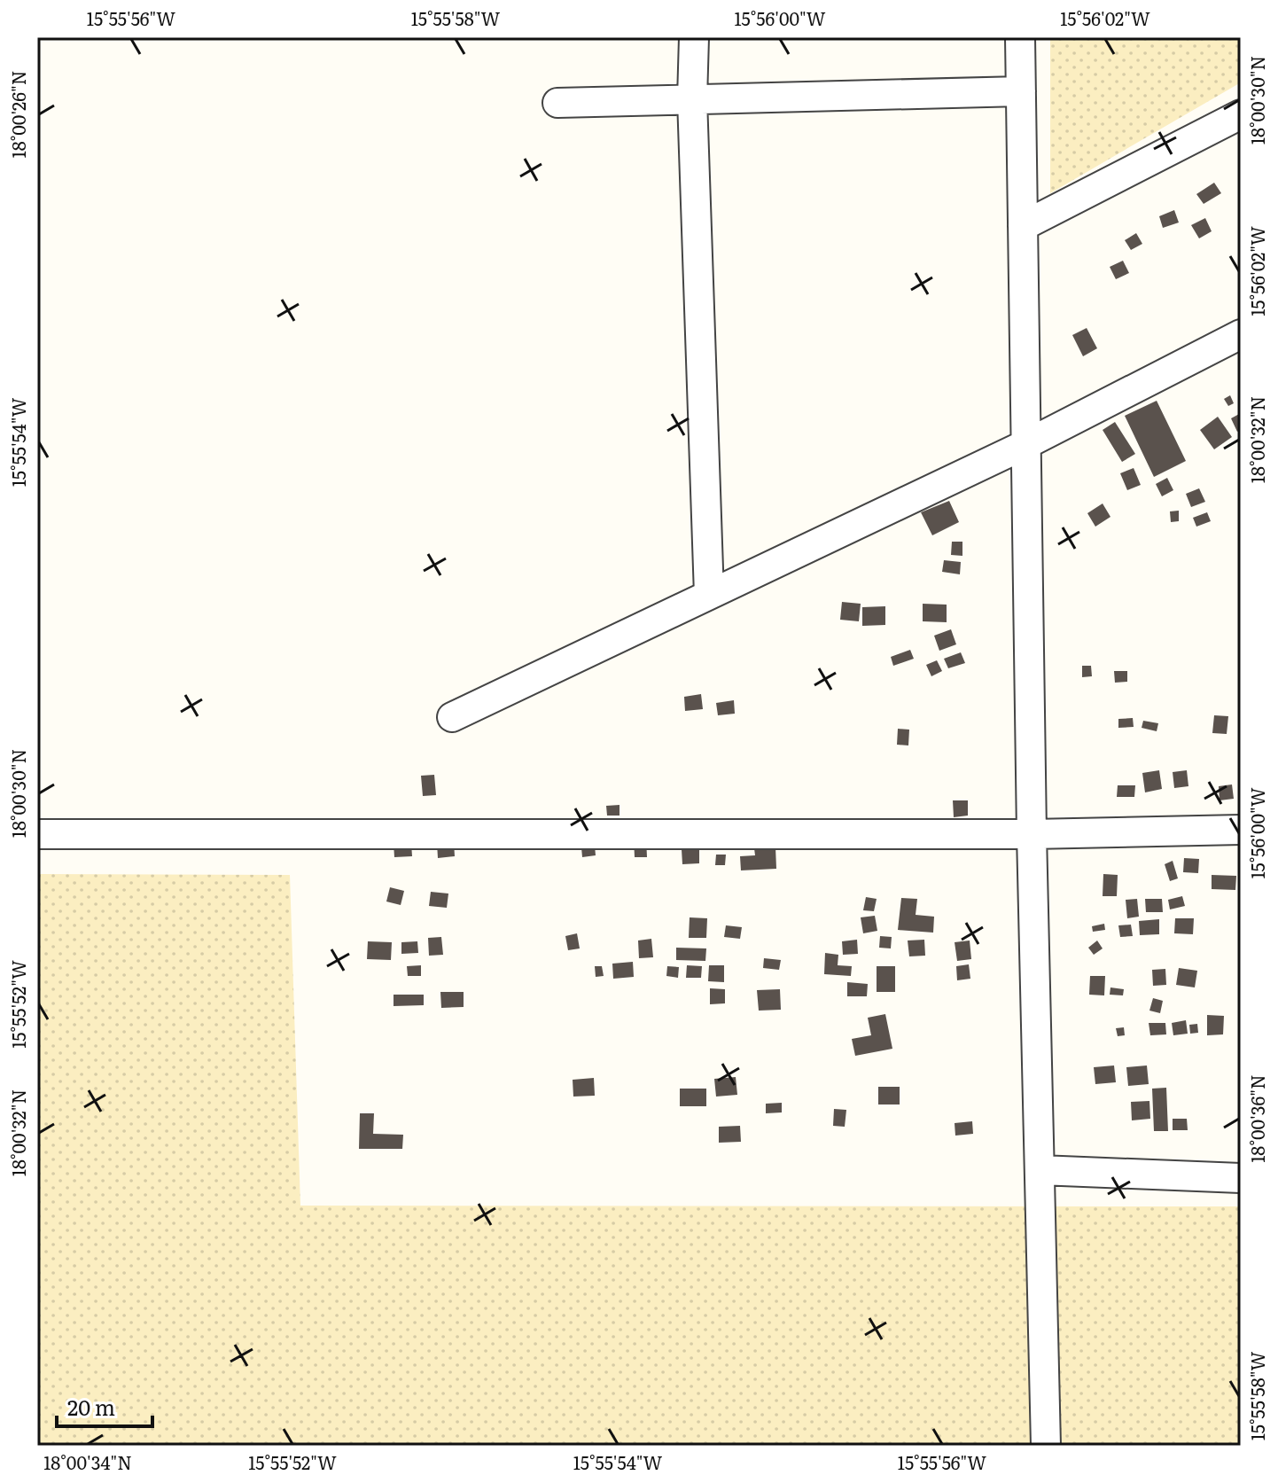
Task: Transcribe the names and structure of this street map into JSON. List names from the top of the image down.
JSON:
{
  "scale_bar": "20 m",
  "coordinates": [
    "15°55'56\"W",
    "15°55'58\"W",
    "15°56'00\"W",
    "15°56'02\"W",
    "18°00'30\"N",
    "18°00'26\"N",
    "18°00'32\"N",
    "15°55'54\"W",
    "15°55'52\"W",
    "18°00'36\"N",
    "18°00'34\"N"
  ]
}
